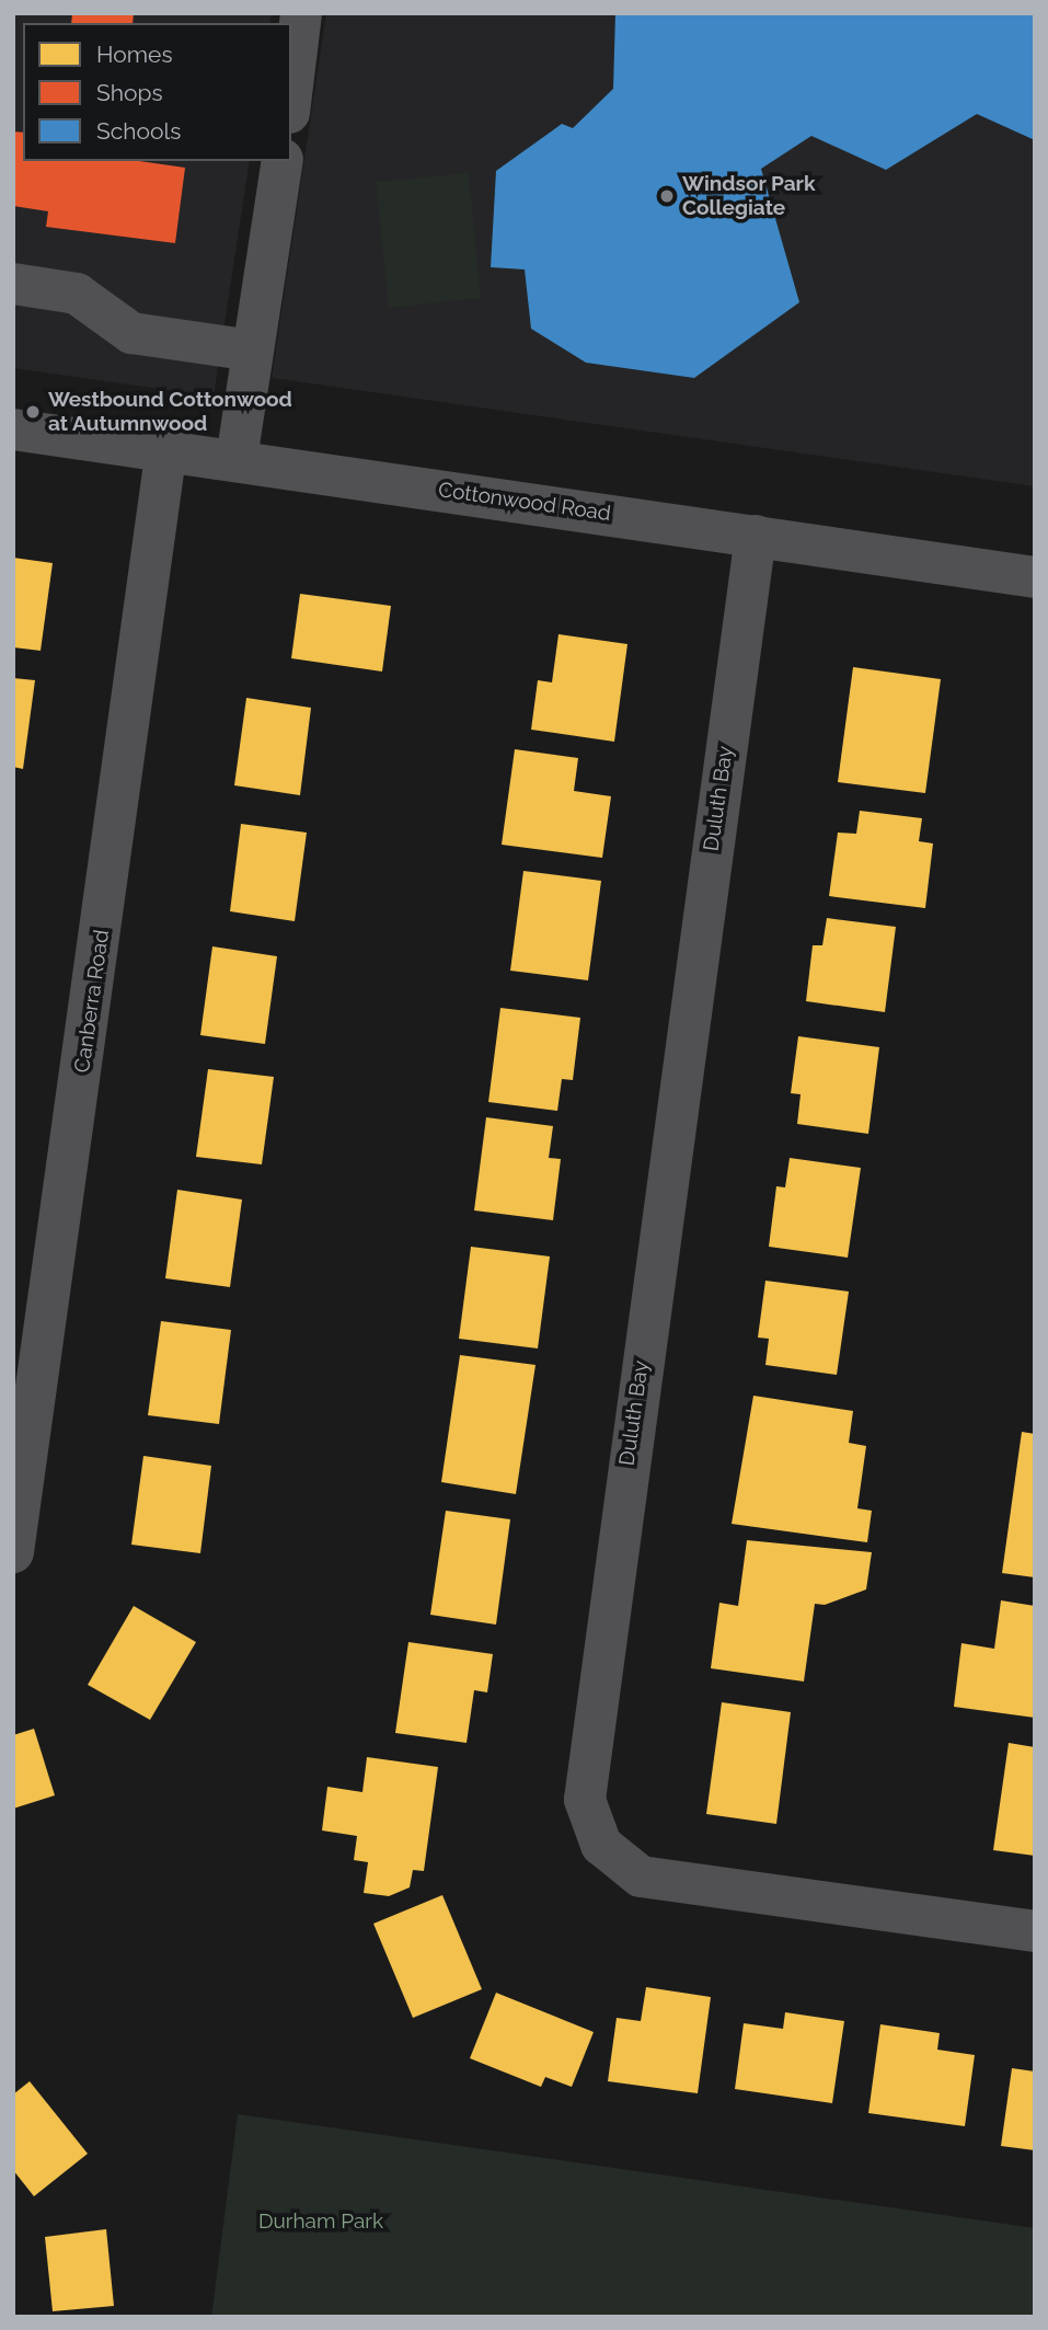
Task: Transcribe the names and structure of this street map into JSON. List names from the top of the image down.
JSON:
{
  "streets": {
    "street": ["Cottonwood Road", "Duluth Bay", "Canberra Road"]
  },
  "crossings": [
    ["Cottonwood Road", "Duluth Bay"],
    ["Cottonwood Road", "Canberra Road"]
  ],
  "parks": ["Durham Park"],
  "places": ["Windsor Park Collegiate", "Westbound Cottonwood at Autumnwood"],
  "legend": ["Homes", "Shops", "Schools"]
}
